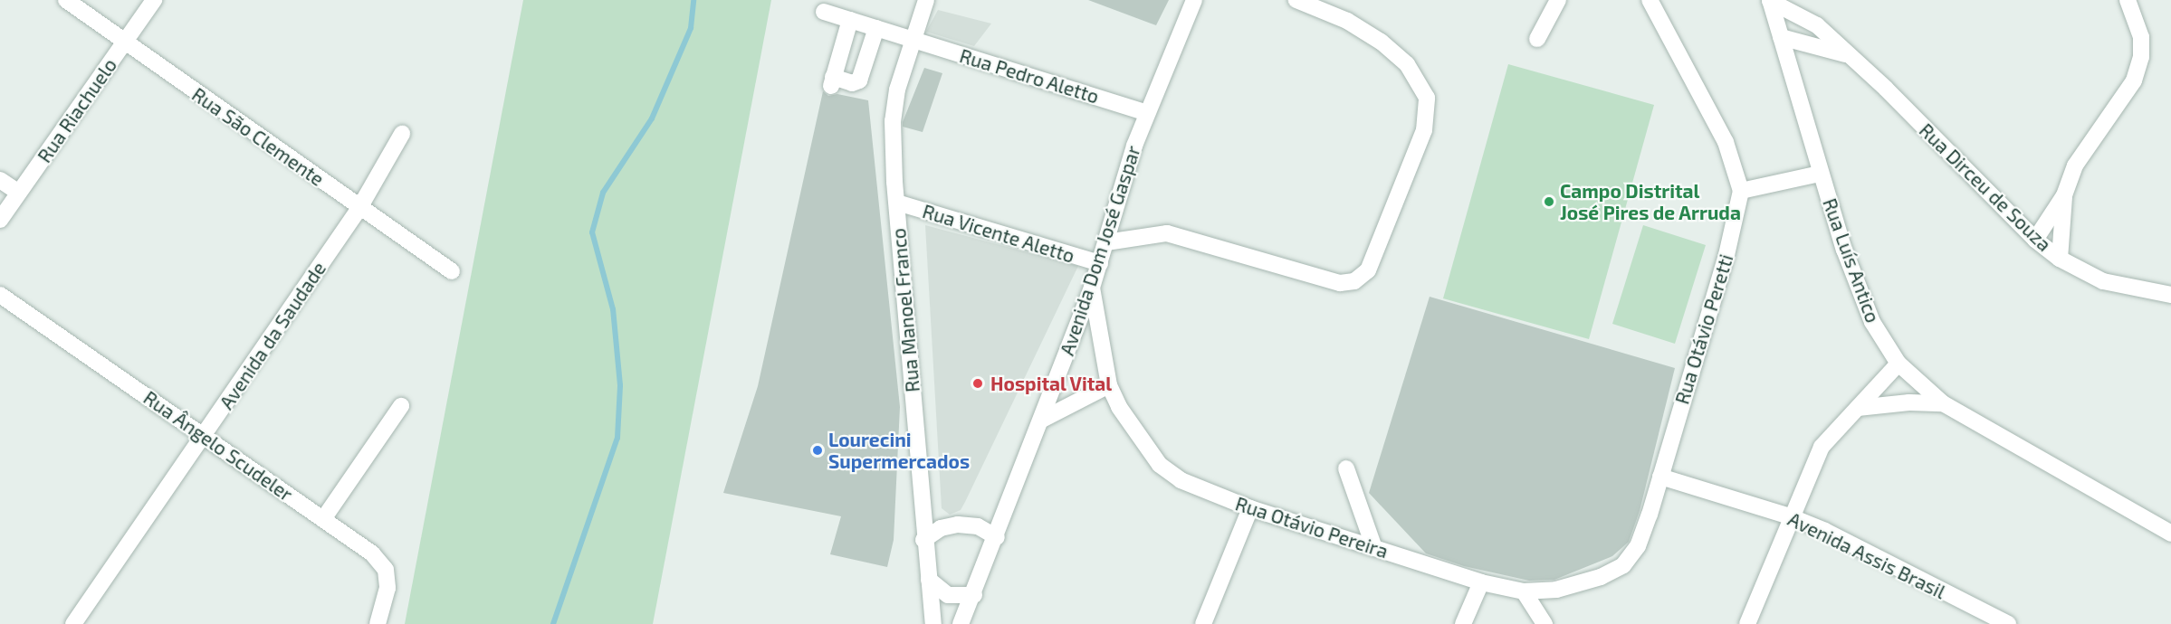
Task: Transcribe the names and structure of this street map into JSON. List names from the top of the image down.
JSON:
{
  "streets": {
    "street": [
      "Rua Pedro Aletto",
      "Rua Riachuelo",
      "Rua São Clemente",
      "Rua Dirceu de Souza",
      "Rua Vicente Aletto",
      "Avenida Dom José Gaspar",
      "Rua Luís Antico",
      "Rua Manoel Franco",
      "Rua Otávio Peretti",
      "Avenida da Saudade",
      "Rua Ângelo Scudeler",
      "Rua Otávio Pereira",
      "Avenida Assis Brasil"
    ]
  },
  "crossings": [
    ["Rua Pedro Aletto", "Avenida Dom José Gaspar"],
    ["Rua Pedro Aletto", "Rua Manoel Franco"],
    ["Rua Riachuelo", "Rua São Clemente"],
    ["Rua São Clemente", "Avenida da Saudade"],
    ["Rua Dirceu de Souza", "Rua Luís Antico"],
    ["Rua Vicente Aletto", "Avenida Dom José Gaspar"],
    ["Rua Vicente Aletto", "Rua Manoel Franco"],
    ["Avenida Dom José Gaspar", "Rua Manoel Franco"],
    ["Avenida Dom José Gaspar", "Rua Otávio Pereira"],
    ["Rua Otávio Peretti", "Rua Otávio Pereira"],
    ["Rua Otávio Peretti", "Avenida Assis Brasil"],
    ["Avenida da Saudade", "Rua Ângelo Scudeler"]
  ],
  "places": ["Campo Distrital José Pires de Arruda", "Hospital Vital", "Lourecini Supermercados"]
}
